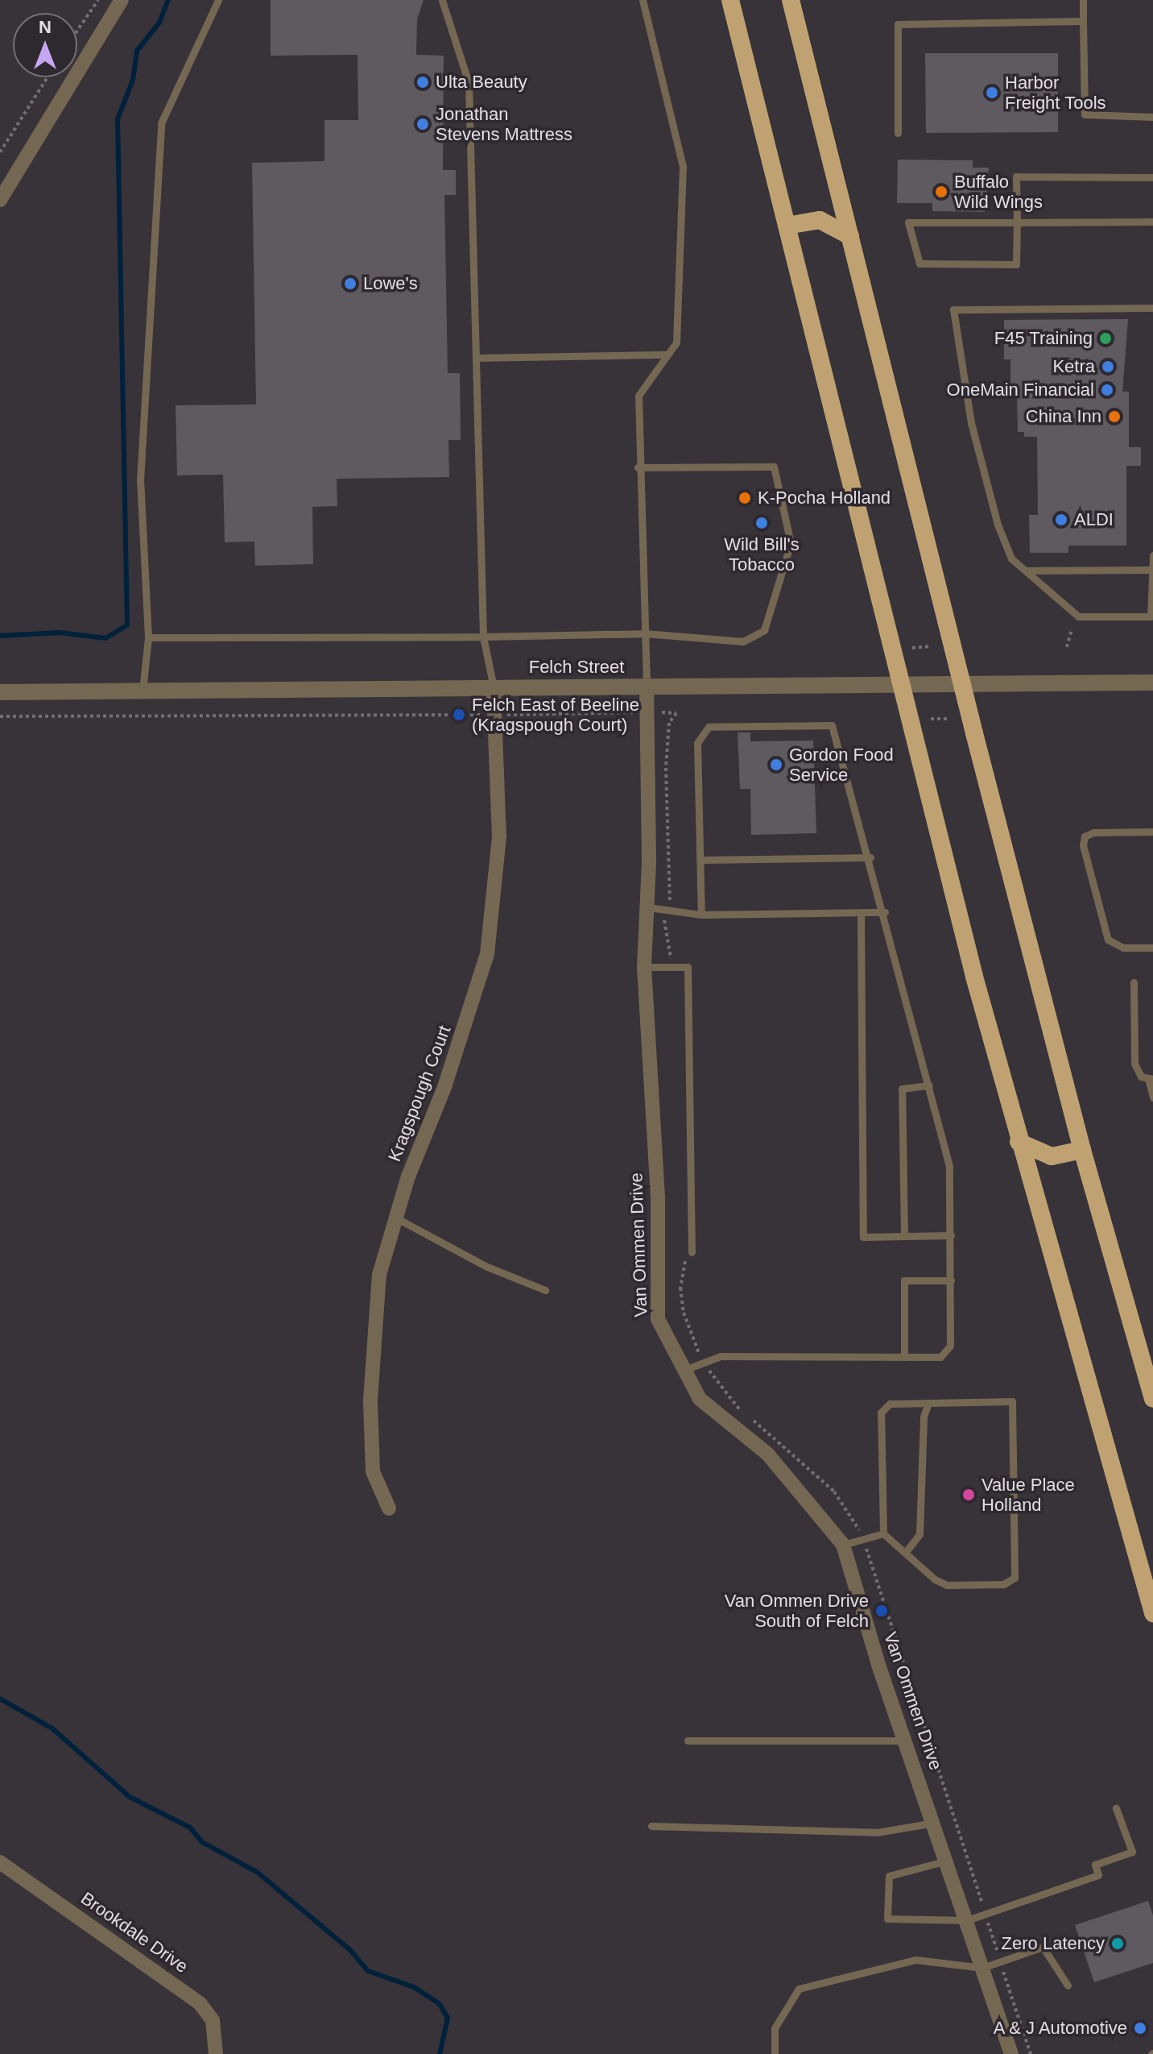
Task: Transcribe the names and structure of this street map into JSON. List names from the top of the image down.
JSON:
{
  "streets": {
    "street": [
      "Felch Street",
      "Kragspough Court",
      "Van Ommen Drive",
      "Brookdale Drive"
    ]
  },
  "crossings": [
    ["Felch Street", "Kragspough Court"],
    ["Felch Street", "Van Ommen Drive"]
  ],
  "places": [
    "Ulta Beauty",
    "Harbor Freight Tools",
    "Jonathan Stevens Mattress",
    "Buffalo Wild Wings",
    "Lowe's",
    "F45 Training",
    "Ketra",
    "OneMain Financial",
    "China Inn",
    "K-Pocha Holland",
    "ALDI",
    "Wild Bill's Tobacco",
    "Felch East of Beeline (Kragspough Court)",
    "Gordon Food Service",
    "Value Place Holland",
    "Van Ommen Drive South of Felch",
    "Zero Latency",
    "A & J Automotive"
  ],
  "north": "top"
}
